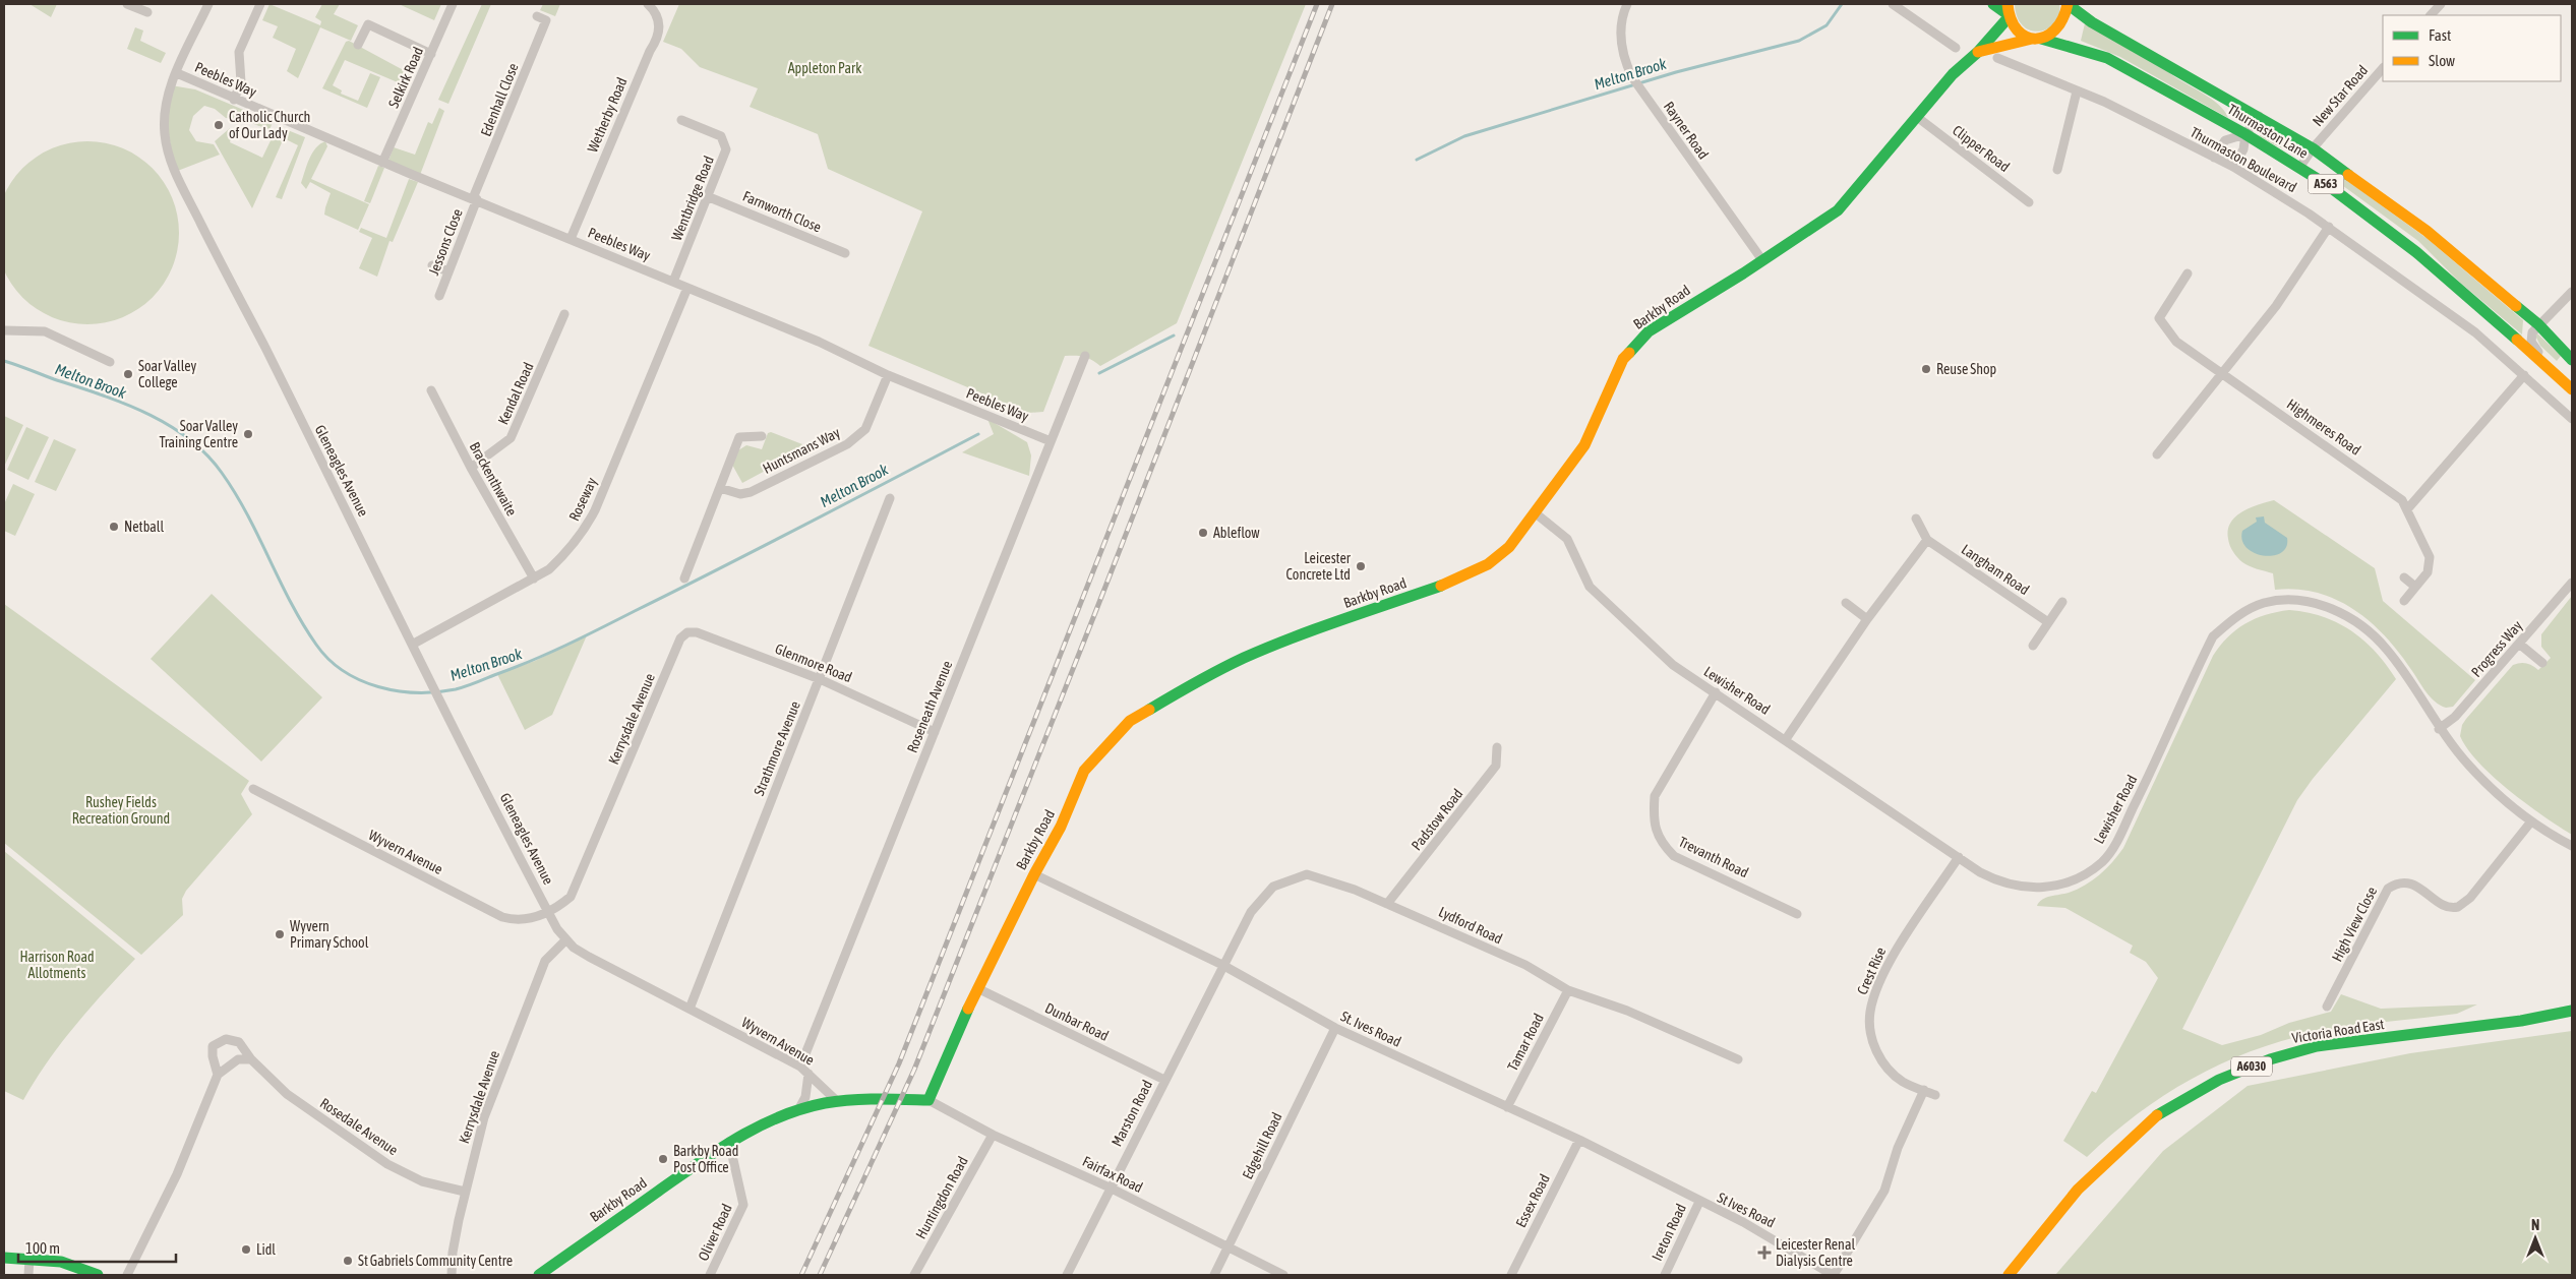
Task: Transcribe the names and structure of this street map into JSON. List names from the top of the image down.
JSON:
{
  "streets": {
    "main road": [
      "Thurmaston Lane",
      "A563",
      "Barkby Road",
      "Victoria Road East",
      "A6030"
    ],
    "street": [
      "Selkirk Road",
      "Peebles Way",
      "New Star Road",
      "Edenhall Close",
      "Wetherby Road",
      "Rayner Road",
      "Clipper Road",
      "Thurmaston Boulevard",
      "Wentbridge Road",
      "Farnworth Close",
      "Jessons Close",
      "Kendal Road",
      "Highmeres Road",
      "Huntsmans Way",
      "Gleneagles Avenue",
      "Brackenthwaite",
      "Roseway",
      "Langham Road",
      "Progress Way",
      "Glenmore Road",
      "Lewisher Road",
      "Roseneath Avenue",
      "Kerrysdale Avenue",
      "Strathmore Avenue",
      "Padstow Road",
      "Wyvern Avenue",
      "Trevanth Road",
      "High View Close",
      "Lydford Road",
      "Crest Rise",
      "Dunbar Road",
      "St. Ives Road",
      "Tamar Road",
      "Marston Road",
      "Rosedale Avenue",
      "Edgehill Road",
      "Fairfax Road",
      "Huntingdon Road",
      "Essex Road",
      "St Ives Road",
      "Oliver Road",
      "Ireton Road"
    ]
  },
  "crossings": [
    ["Selkirk Road", "Peebles Way"],
    ["Peebles Way", "Edenhall Close"],
    ["Peebles Way", "Wetherby Road"],
    ["Peebles Way", "Wentbridge Road"],
    ["Peebles Way", "Jessons Close"],
    ["Peebles Way", "Huntsmans Way"],
    ["Peebles Way", "Gleneagles Avenue"],
    ["Peebles Way", "Roseway"],
    ["Peebles Way", "Roseneath Avenue"],
    ["New Star Road", "Thurmaston Lane"],
    ["Edenhall Close", "Jessons Close"],
    ["Rayner Road", "Barkby Road"],
    ["Thurmaston Lane", "Barkby Road"],
    ["Clipper Road", "Barkby Road"],
    ["Wentbridge Road", "Farnworth Close"],
    ["Barkby Road", "Lewisher Road"],
    ["Barkby Road", "Wyvern Avenue"],
    ["Barkby Road", "Dunbar Road"],
    ["Barkby Road", "St. Ives Road"],
    ["Barkby Road", "Fairfax Road"],
    ["Barkby Road", "Oliver Road"],
    ["Kendal Road", "Brackenthwaite"],
    ["Gleneagles Avenue", "Roseway"],
    ["Gleneagles Avenue", "Kerrysdale Avenue"],
    ["Gleneagles Avenue", "Wyvern Avenue"],
    ["Brackenthwaite", "Roseway"],
    ["Progress Way", "Lewisher Road"],
    ["Glenmore Road", "Roseneath Avenue"],
    ["Glenmore Road", "Kerrysdale Avenue"],
    ["Glenmore Road", "Strathmore Avenue"],
    ["Lewisher Road", "Trevanth Road"],
    ["Lewisher Road", "High View Close"],
    ["Lewisher Road", "Crest Rise"],
    ["Roseneath Avenue", "Wyvern Avenue"],
    ["Kerrysdale Avenue", "Wyvern Avenue"],
    ["Kerrysdale Avenue", "Rosedale Avenue"],
    ["Strathmore Avenue", "Wyvern Avenue"],
    ["Padstow Road", "Lydford Road"],
    ["Lydford Road", "St. Ives Road"],
    ["Lydford Road", "Tamar Road"],
    ["Lydford Road", "Marston Road"],
    ["Dunbar Road", "Marston Road"],
    ["St. Ives Road", "Tamar Road"],
    ["St. Ives Road", "Marston Road"],
    ["St. Ives Road", "Edgehill Road"],
    ["St. Ives Road", "Essex Road"],
    ["St. Ives Road", "St Ives Road"],
    ["St. Ives Road", "Ireton Road"],
    ["Marston Road", "Fairfax Road"],
    ["Edgehill Road", "Fairfax Road"],
    ["Fairfax Road", "Huntingdon Road"],
    ["St Ives Road", "Ireton Road"]
  ],
  "water": ["Melton Brook"],
  "parks": ["Appleton Park", "Rushey Fields Recreation Ground", "Harrison Road Allotments"],
  "places": {
    "other": [
      "Catholic Church of Our Lady",
      "Reuse Shop",
      "Soar Valley College",
      "Soar Valley Training Centre",
      "Netball",
      "Ableflow",
      "Leicester Concrete Ltd",
      "Wyvern Primary School",
      "Barkby Road Post Office",
      "Lidl",
      "St Gabriels Community Centre"
    ],
    "health": ["Leicester Renal Dialysis Centre"]
  },
  "legend": ["Fast", "Slow"],
  "scale_bar": "100 m",
  "north": "top"
}
